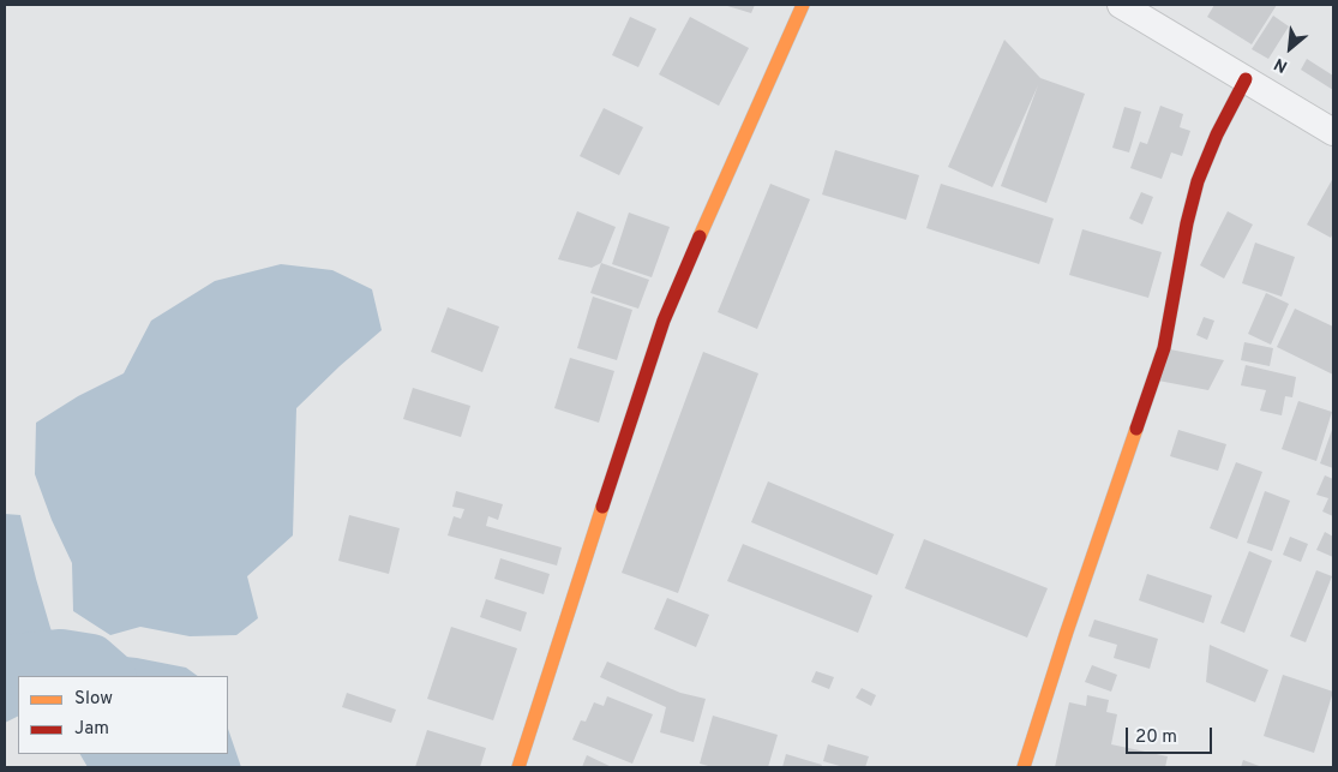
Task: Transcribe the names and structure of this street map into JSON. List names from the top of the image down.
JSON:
{
  "legend": ["Slow", "Jam"],
  "scale_bar": "20 m",
  "north": "bottom left"
}
